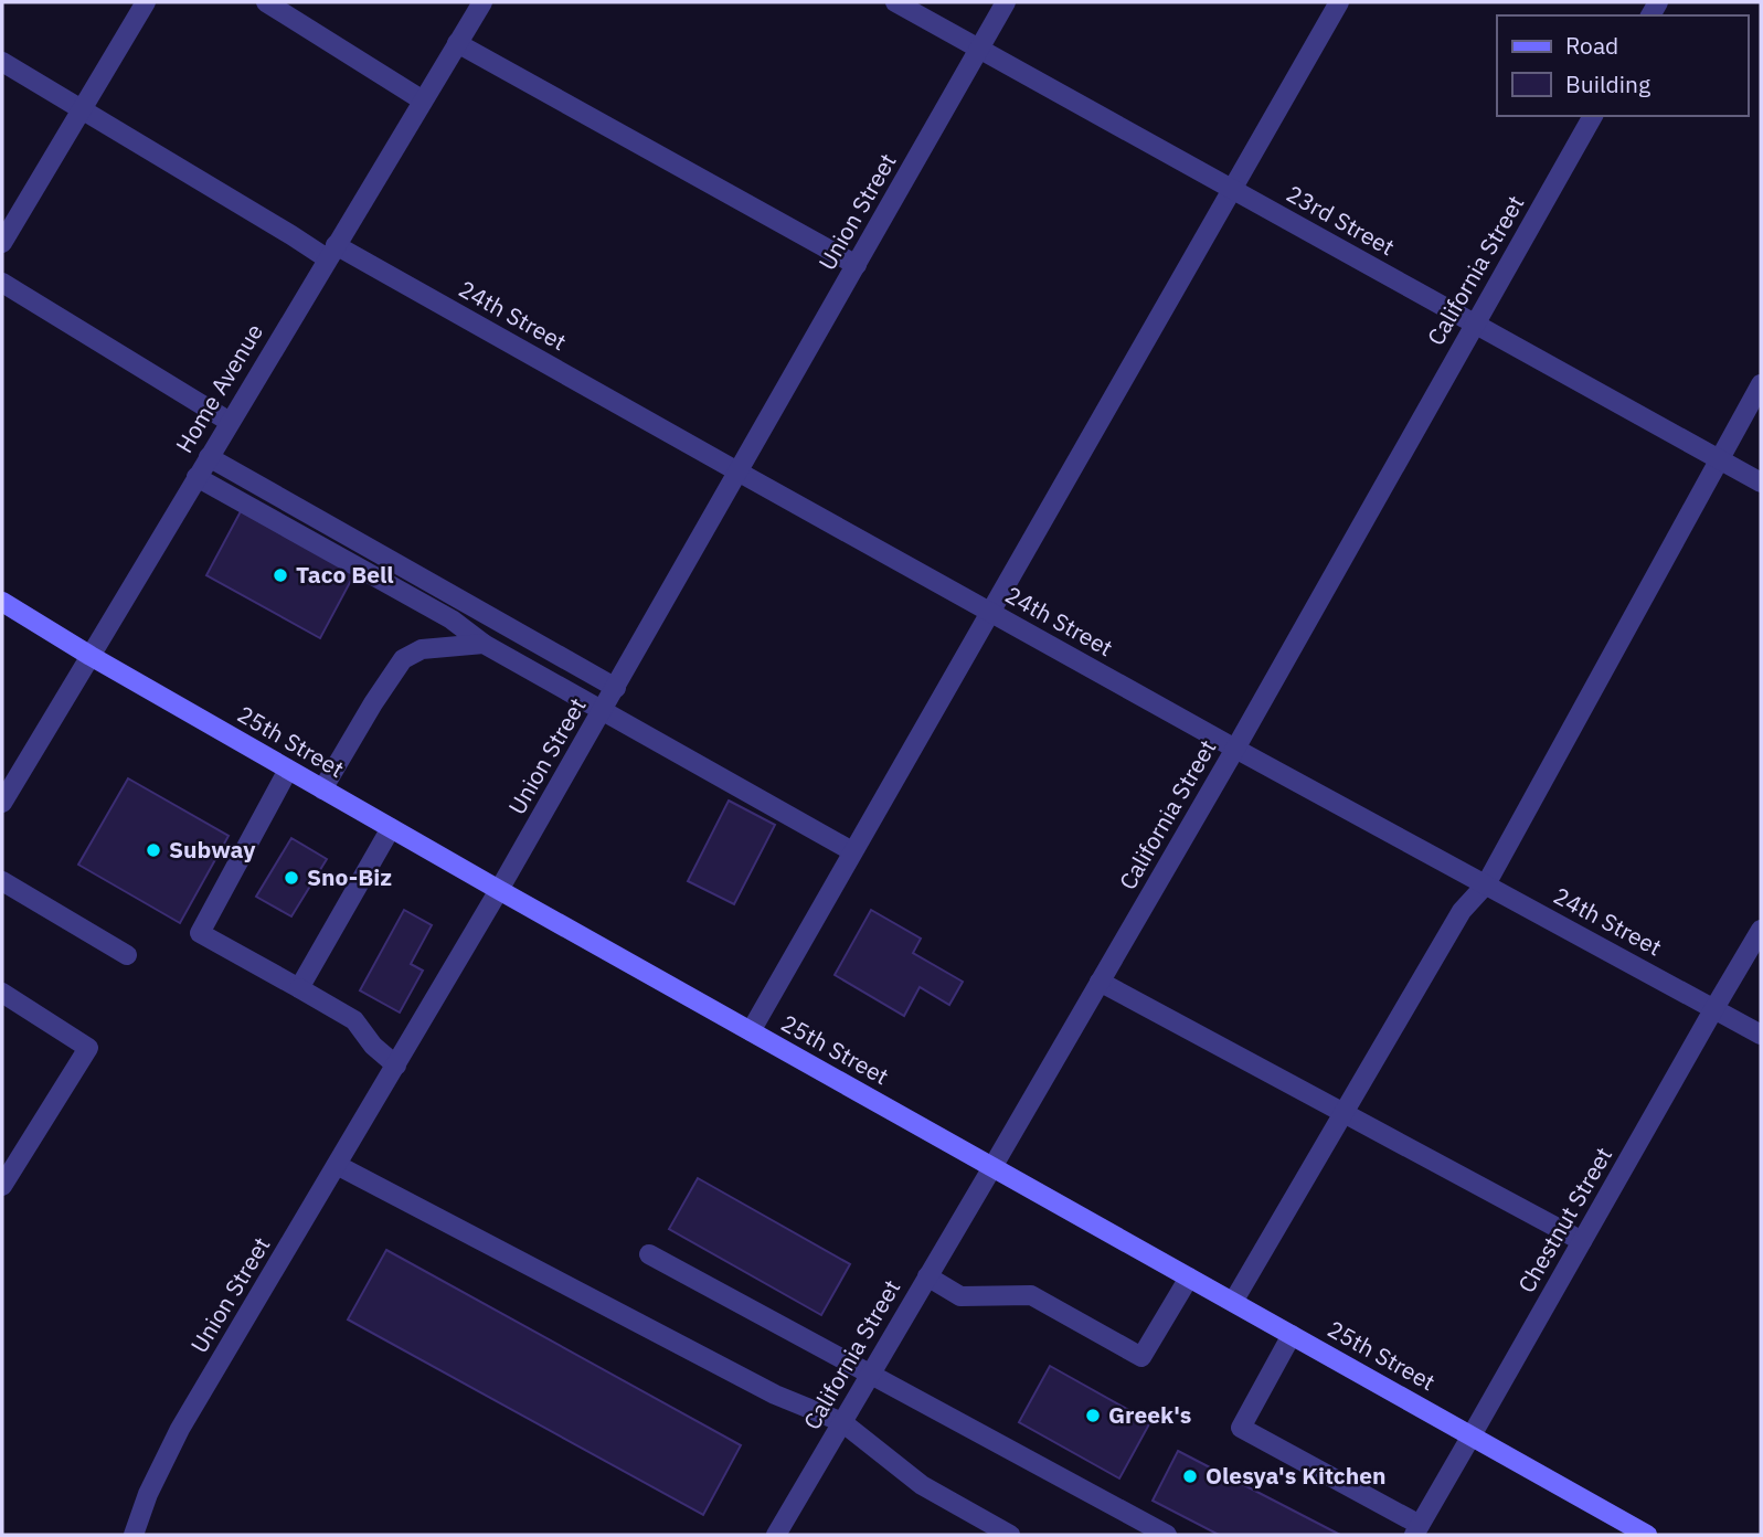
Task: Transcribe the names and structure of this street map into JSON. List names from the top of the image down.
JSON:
{
  "streets": {
    "main road": ["25th Street"],
    "street": [
      "Union Street",
      "23rd Street",
      "California Street",
      "24th Street",
      "Home Avenue",
      "Chestnut Street"
    ]
  },
  "crossings": [
    ["Union Street", "23rd Street"],
    ["Union Street", "24th Street"],
    ["Union Street", "25th Street"],
    ["23rd Street", "California Street"],
    ["California Street", "24th Street"],
    ["California Street", "25th Street"],
    ["24th Street", "Home Avenue"],
    ["24th Street", "Chestnut Street"],
    ["Home Avenue", "25th Street"],
    ["25th Street", "Chestnut Street"]
  ],
  "places": [
    "Taco Bell",
    "Subway",
    "Sno-Biz",
    "Greek's",
    "Olesya's Kitchen"
  ],
  "legend": ["Road", "Building"]
}
